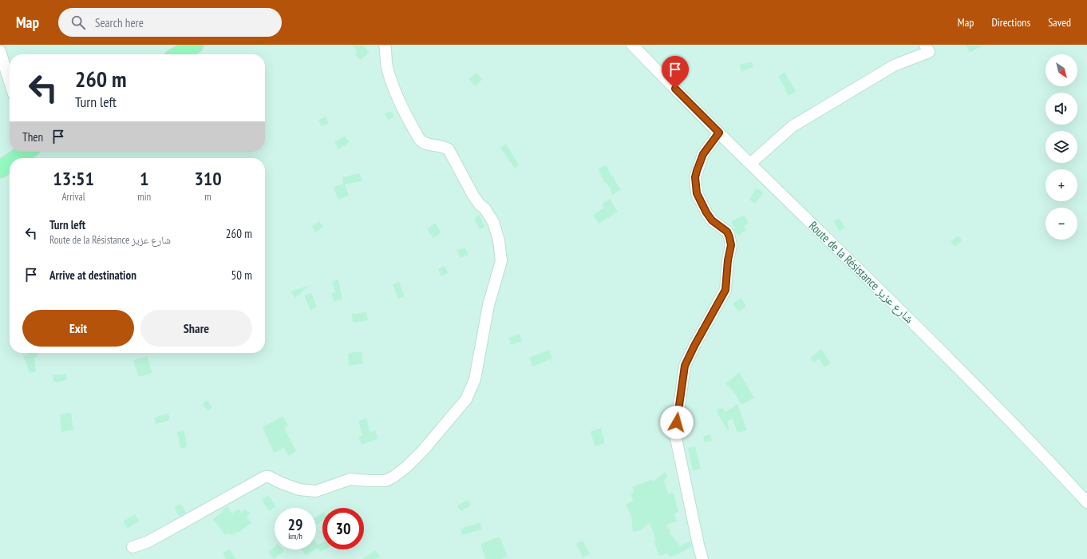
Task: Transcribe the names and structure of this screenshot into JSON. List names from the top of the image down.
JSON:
{
  "streets": {
    "street": ["Route de la Résistance شارع عزيز"]
  },
  "north": "bottom right",
  "page": {
    "header": "Map",
    "search": "Search here",
    "nav": ["Map", "Directions", "Saved"],
    "map_buttons": ["+", "−"],
    "turn": ["260 m", "Turn left"],
    "then": "Then",
    "eta": [
      "13:51",
      "Arrival",
      "1",
      "min",
      "310",
      "m"
    ],
    "list": [
      {
        "name": "Turn left",
        "note": "Route de la Résistance شارع عزيز",
        "value": "260 m"
      },
      {
        "name": "Arrive at destination",
        "value": "50 m"
      }
    ],
    "buttons": ["Exit", "Share"],
    "speed": "29 km/h",
    "limit": "30"
  }
}
